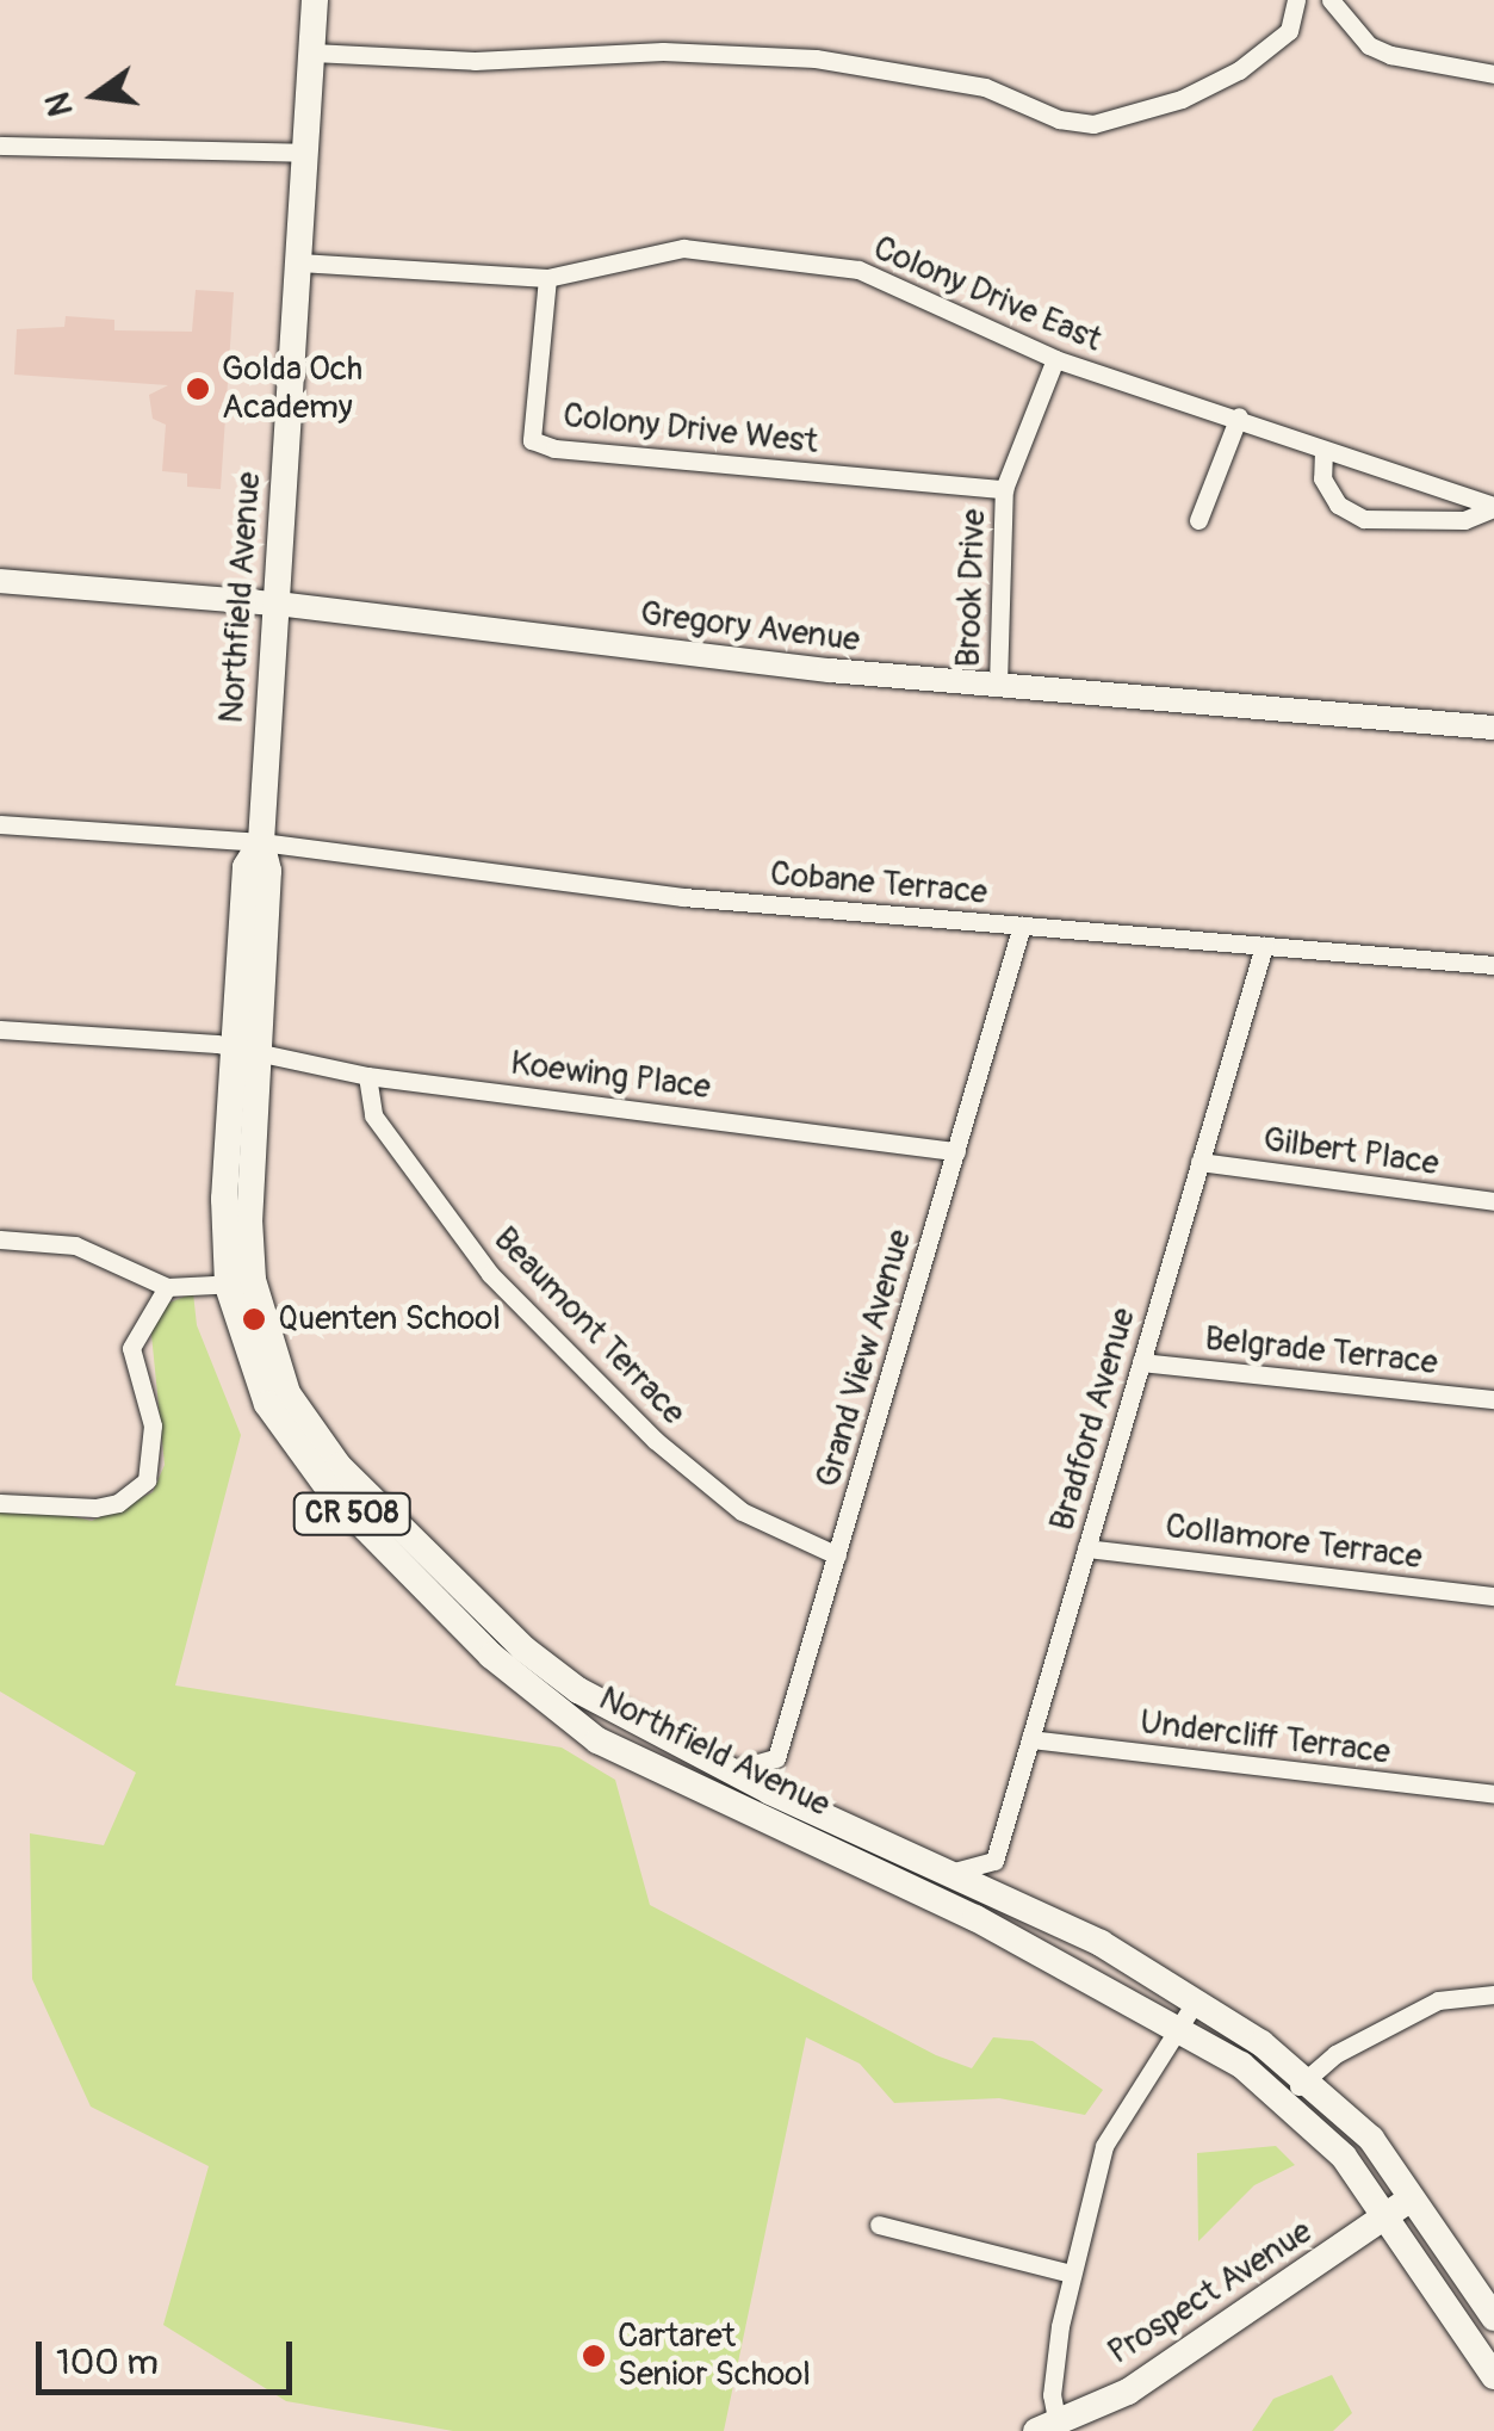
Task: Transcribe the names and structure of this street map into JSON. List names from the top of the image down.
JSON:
{
  "streets": {
    "main road": [
      "Northfield Avenue",
      "Gregory Avenue",
      "CR 508",
      "Prospect Avenue"
    ],
    "street": [
      "Colony Drive East",
      "Colony Drive West",
      "Brook Drive",
      "Cobane Terrace",
      "Koewing Place",
      "Gilbert Place",
      "Beaumont Terrace",
      "Belgrade Terrace",
      "Grand View Avenue",
      "Bradford Avenue",
      "Collamore Terrace",
      "Undercliff Terrace"
    ]
  },
  "crossings": [
    ["Colony Drive East", "Colony Drive West"],
    ["Colony Drive East", "Brook Drive"],
    ["Colony Drive East", "Northfield Avenue"],
    ["Colony Drive West", "Brook Drive"],
    ["Brook Drive", "Gregory Avenue"],
    ["Northfield Avenue", "Gregory Avenue"],
    ["Northfield Avenue", "Cobane Terrace"],
    ["Northfield Avenue", "Koewing Place"],
    ["Northfield Avenue", "Grand View Avenue"],
    ["Northfield Avenue", "Bradford Avenue"],
    ["Northfield Avenue", "Prospect Avenue"],
    ["Cobane Terrace", "Grand View Avenue"],
    ["Cobane Terrace", "Bradford Avenue"],
    ["Koewing Place", "Beaumont Terrace"],
    ["Koewing Place", "Grand View Avenue"],
    ["Gilbert Place", "Bradford Avenue"],
    ["Beaumont Terrace", "Grand View Avenue"],
    ["Belgrade Terrace", "Bradford Avenue"],
    ["Bradford Avenue", "Collamore Terrace"],
    ["Bradford Avenue", "Undercliff Terrace"]
  ],
  "places": ["Golda Och Academy", "Quenten School", "Cartaret Senior School"],
  "scale_bar": "100 m",
  "north": "left"
}
